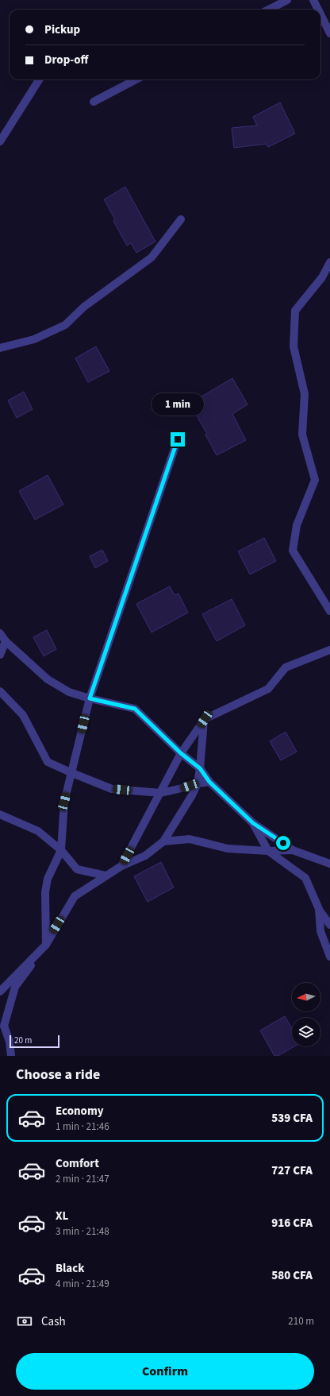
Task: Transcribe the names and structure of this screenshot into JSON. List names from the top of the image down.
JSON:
{
  "scale_bar": "20 m",
  "north": "left",
  "page": {
    "banner": ["Pickup", "Drop-off"],
    "bubble": "1 min",
    "scale": "20 m",
    "heading": "Choose a ride",
    "list": [
      {
        "name": "Economy",
        "note": "1 min · 21:46",
        "value": "539 CFA"
      },
      {
        "name": "Comfort",
        "note": "2 min · 21:47",
        "value": "727 CFA"
      },
      {
        "name": "XL",
        "note": "3 min · 21:48",
        "value": "916 CFA"
      },
      {
        "name": "Black",
        "note": "4 min · 21:49",
        "value": "580 CFA"
      }
    ],
    "pay": ["Cash", "210 m"],
    "buttons": "Confirm"
  }
}
